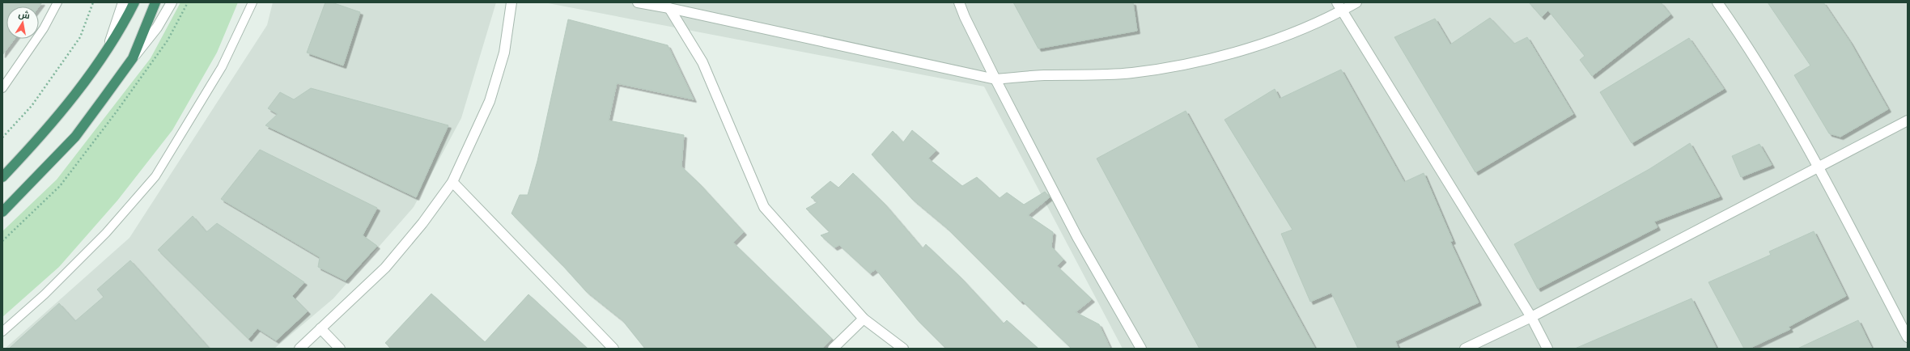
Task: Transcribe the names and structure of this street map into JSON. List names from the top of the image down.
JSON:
{
  "north": "top"
}
